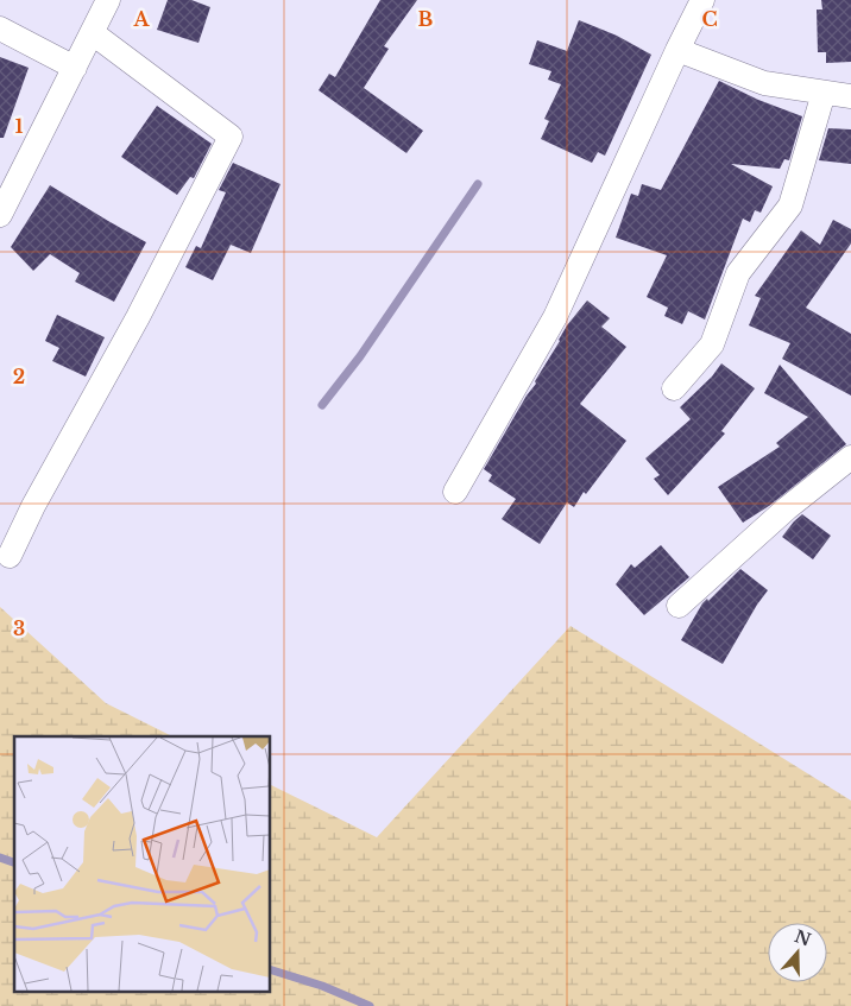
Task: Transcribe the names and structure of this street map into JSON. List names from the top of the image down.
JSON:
{
  "north": "top",
  "grid": {
    "columns": ["A", "B", "C"],
    "rows": ["1", "2", "3"]
  }
}
